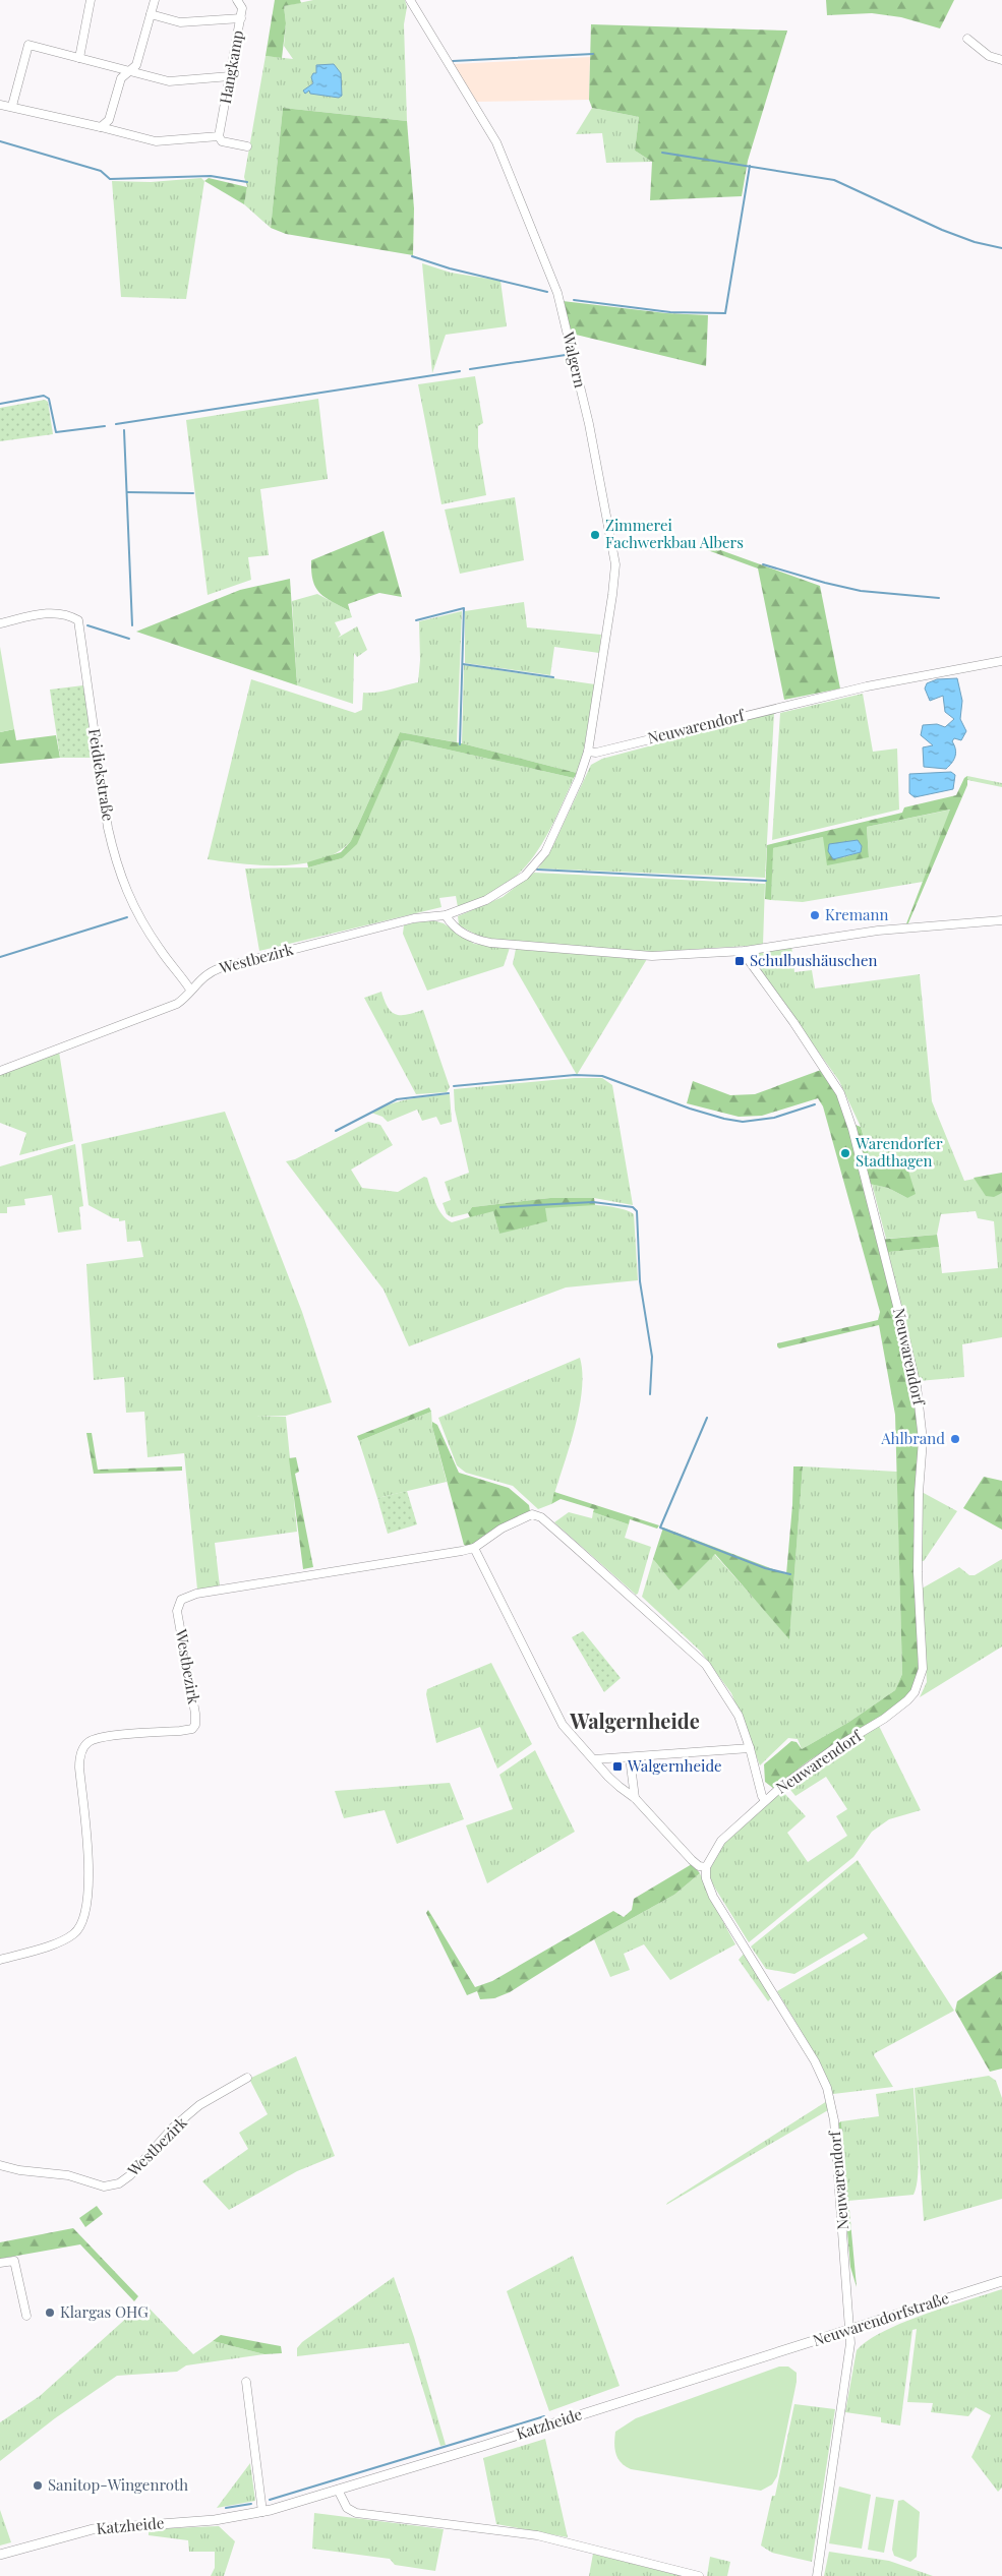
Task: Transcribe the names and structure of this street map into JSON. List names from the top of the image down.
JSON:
{
  "streets": {
    "street": [
      "Hangkamp",
      "Walgern",
      "Neuwarendorf",
      "Feidiekstraße",
      "Westbezirk",
      "Neuwarendorfstraße",
      "Katzheide"
    ]
  },
  "crossings": [
    ["Walgern", "Neuwarendorf"],
    ["Walgern", "Westbezirk"],
    ["Neuwarendorf", "Westbezirk"],
    ["Neuwarendorf", "Neuwarendorfstraße"],
    ["Feidiekstraße", "Westbezirk"],
    ["Neuwarendorfstraße", "Katzheide"]
  ],
  "districts": ["Walgernheide"],
  "places": {
    "other": [
      "Zimmerei Fachwerkbau Albers",
      "Kremann",
      "Warendorfer Stadthagen",
      "Ahlbrand",
      "Klargas OHG",
      "Sanitop-Wingenroth"
    ],
    "transit": ["Schulbushäuschen", "Walgernheide"]
  }
}
